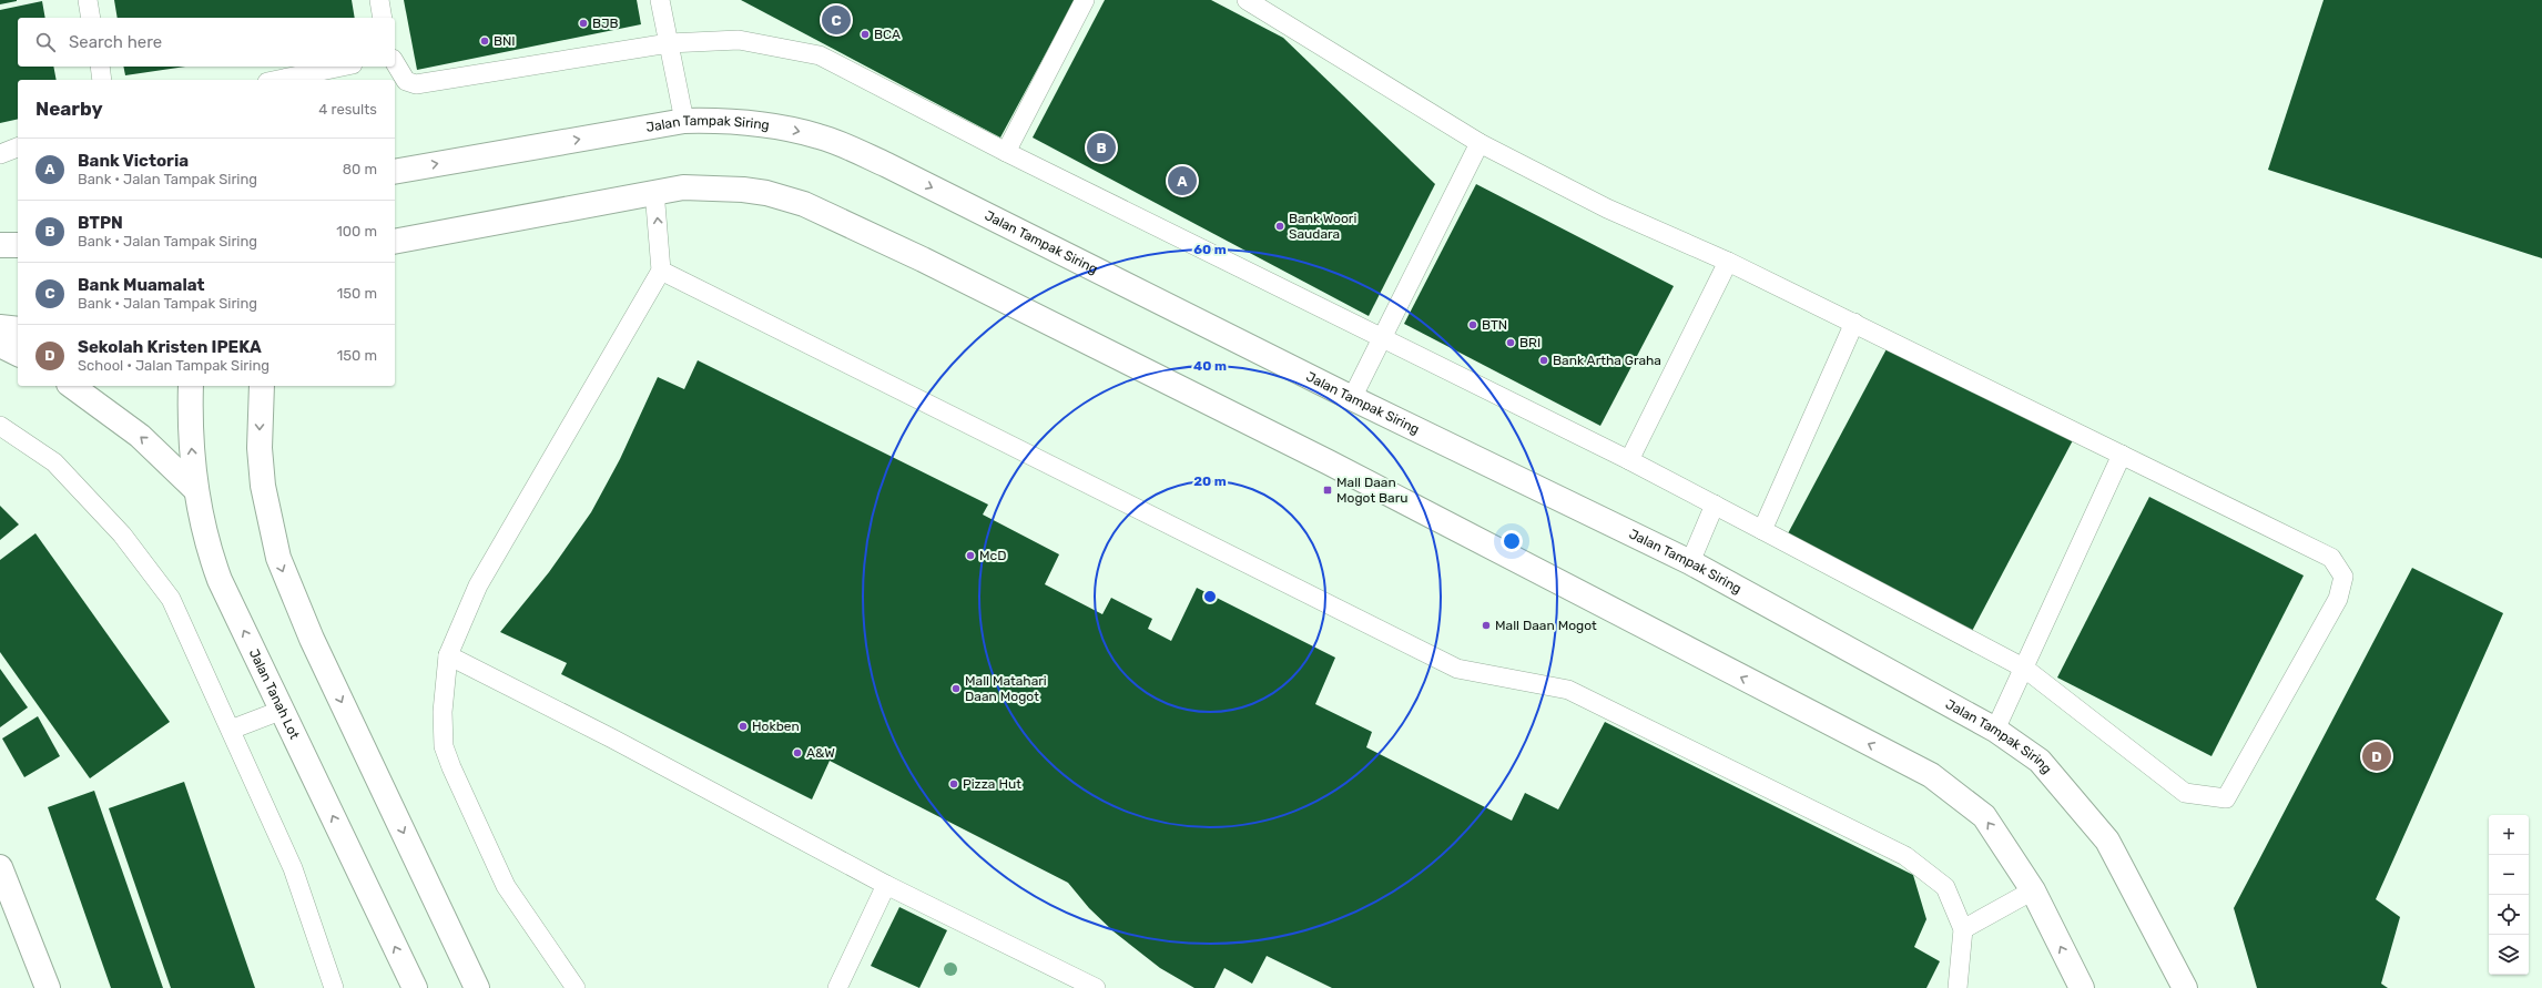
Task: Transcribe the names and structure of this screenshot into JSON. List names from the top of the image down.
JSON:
{
  "streets": {
    "main road": ["Jalan Tampak Siring", "Jalan Tanah Lot"]
  },
  "places": {
    "other": [
      "BJB",
      "BCA",
      "BNI",
      "Bank Woori Saudara",
      "BTN",
      "BRI",
      "Bank Artha Graha",
      "McD",
      "Mall Daan Mogot",
      "Mall Matahari Daan Mogot",
      "Hokben",
      "A&W",
      "Pizza Hut"
    ],
    "transit": ["Mall Daan Mogot Baru"]
  },
  "page": {
    "pins": [
      "C",
      "B",
      "A",
      "D"
    ],
    "search": "Search here",
    "heading": ["Nearby", "4 results"],
    "list": [
      {
        "mark": "A",
        "name": "Bank Victoria",
        "note": "Bank · Jalan Tampak Siring",
        "value": "80 m"
      },
      {
        "mark": "B",
        "name": "BTPN",
        "note": "Bank · Jalan Tampak Siring",
        "value": "100 m"
      },
      {
        "mark": "C",
        "name": "Bank Muamalat",
        "note": "Bank · Jalan Tampak Siring",
        "value": "150 m"
      },
      {
        "mark": "D",
        "name": "Sekolah Kristen IPEKA",
        "note": "School · Jalan Tampak Siring",
        "value": "150 m"
      }
    ],
    "map_buttons": ["+", "−"]
  },
  "rings": ["60 m", "40 m", "20 m"]
}
